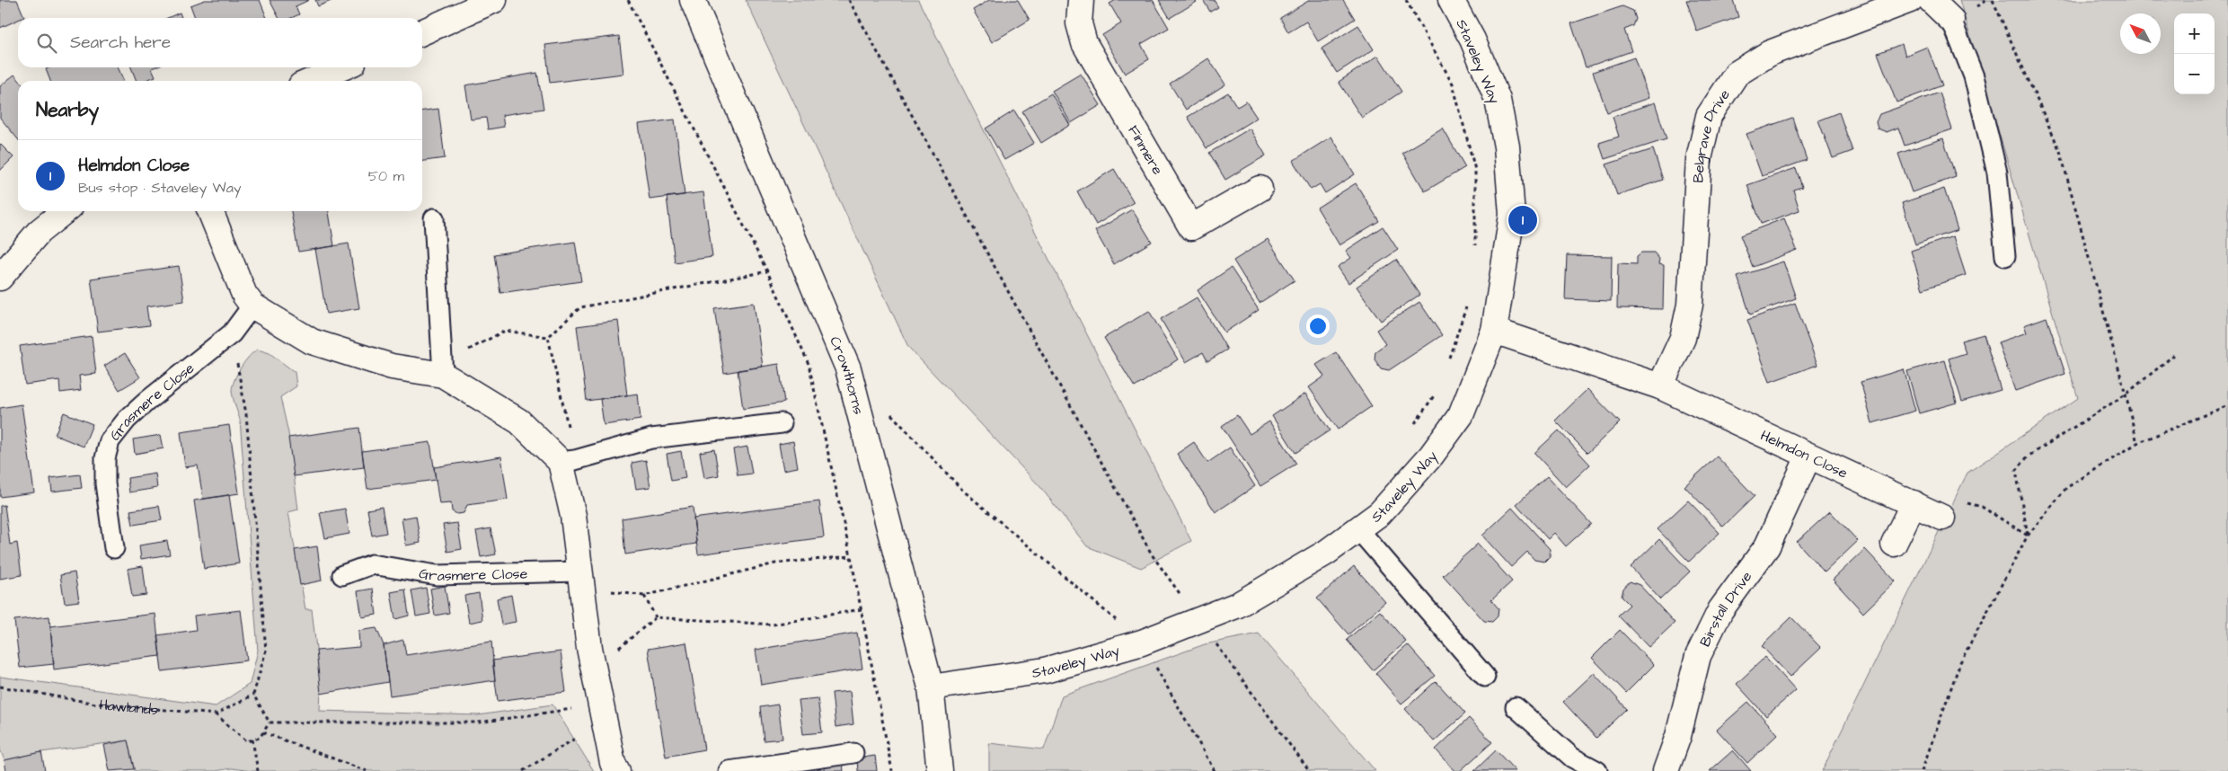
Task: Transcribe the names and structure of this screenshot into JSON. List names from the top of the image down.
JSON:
{
  "streets": {
    "street": [
      "Staveley Way",
      "Belgrave Drive",
      "Finmere",
      "Crowthorns",
      "Helmdon Close",
      "Birstall Drive"
    ],
    "lane": ["Grasmere Close"],
    "path": ["Hawlands"]
  },
  "crossings": [
    ["Staveley Way", "Crowthorns"],
    ["Staveley Way", "Helmdon Close"],
    ["Belgrave Drive", "Helmdon Close"],
    ["Helmdon Close", "Birstall Drive"]
  ],
  "north": "top left",
  "page": {
    "map_buttons": ["+", "−"],
    "search": "Search here",
    "heading": "Nearby",
    "list": [
      {
        "mark": "1",
        "name": "Helmdon Close",
        "note": "Bus stop · Staveley Way",
        "value": "50 m"
      }
    ],
    "pins": "1"
  }
}
